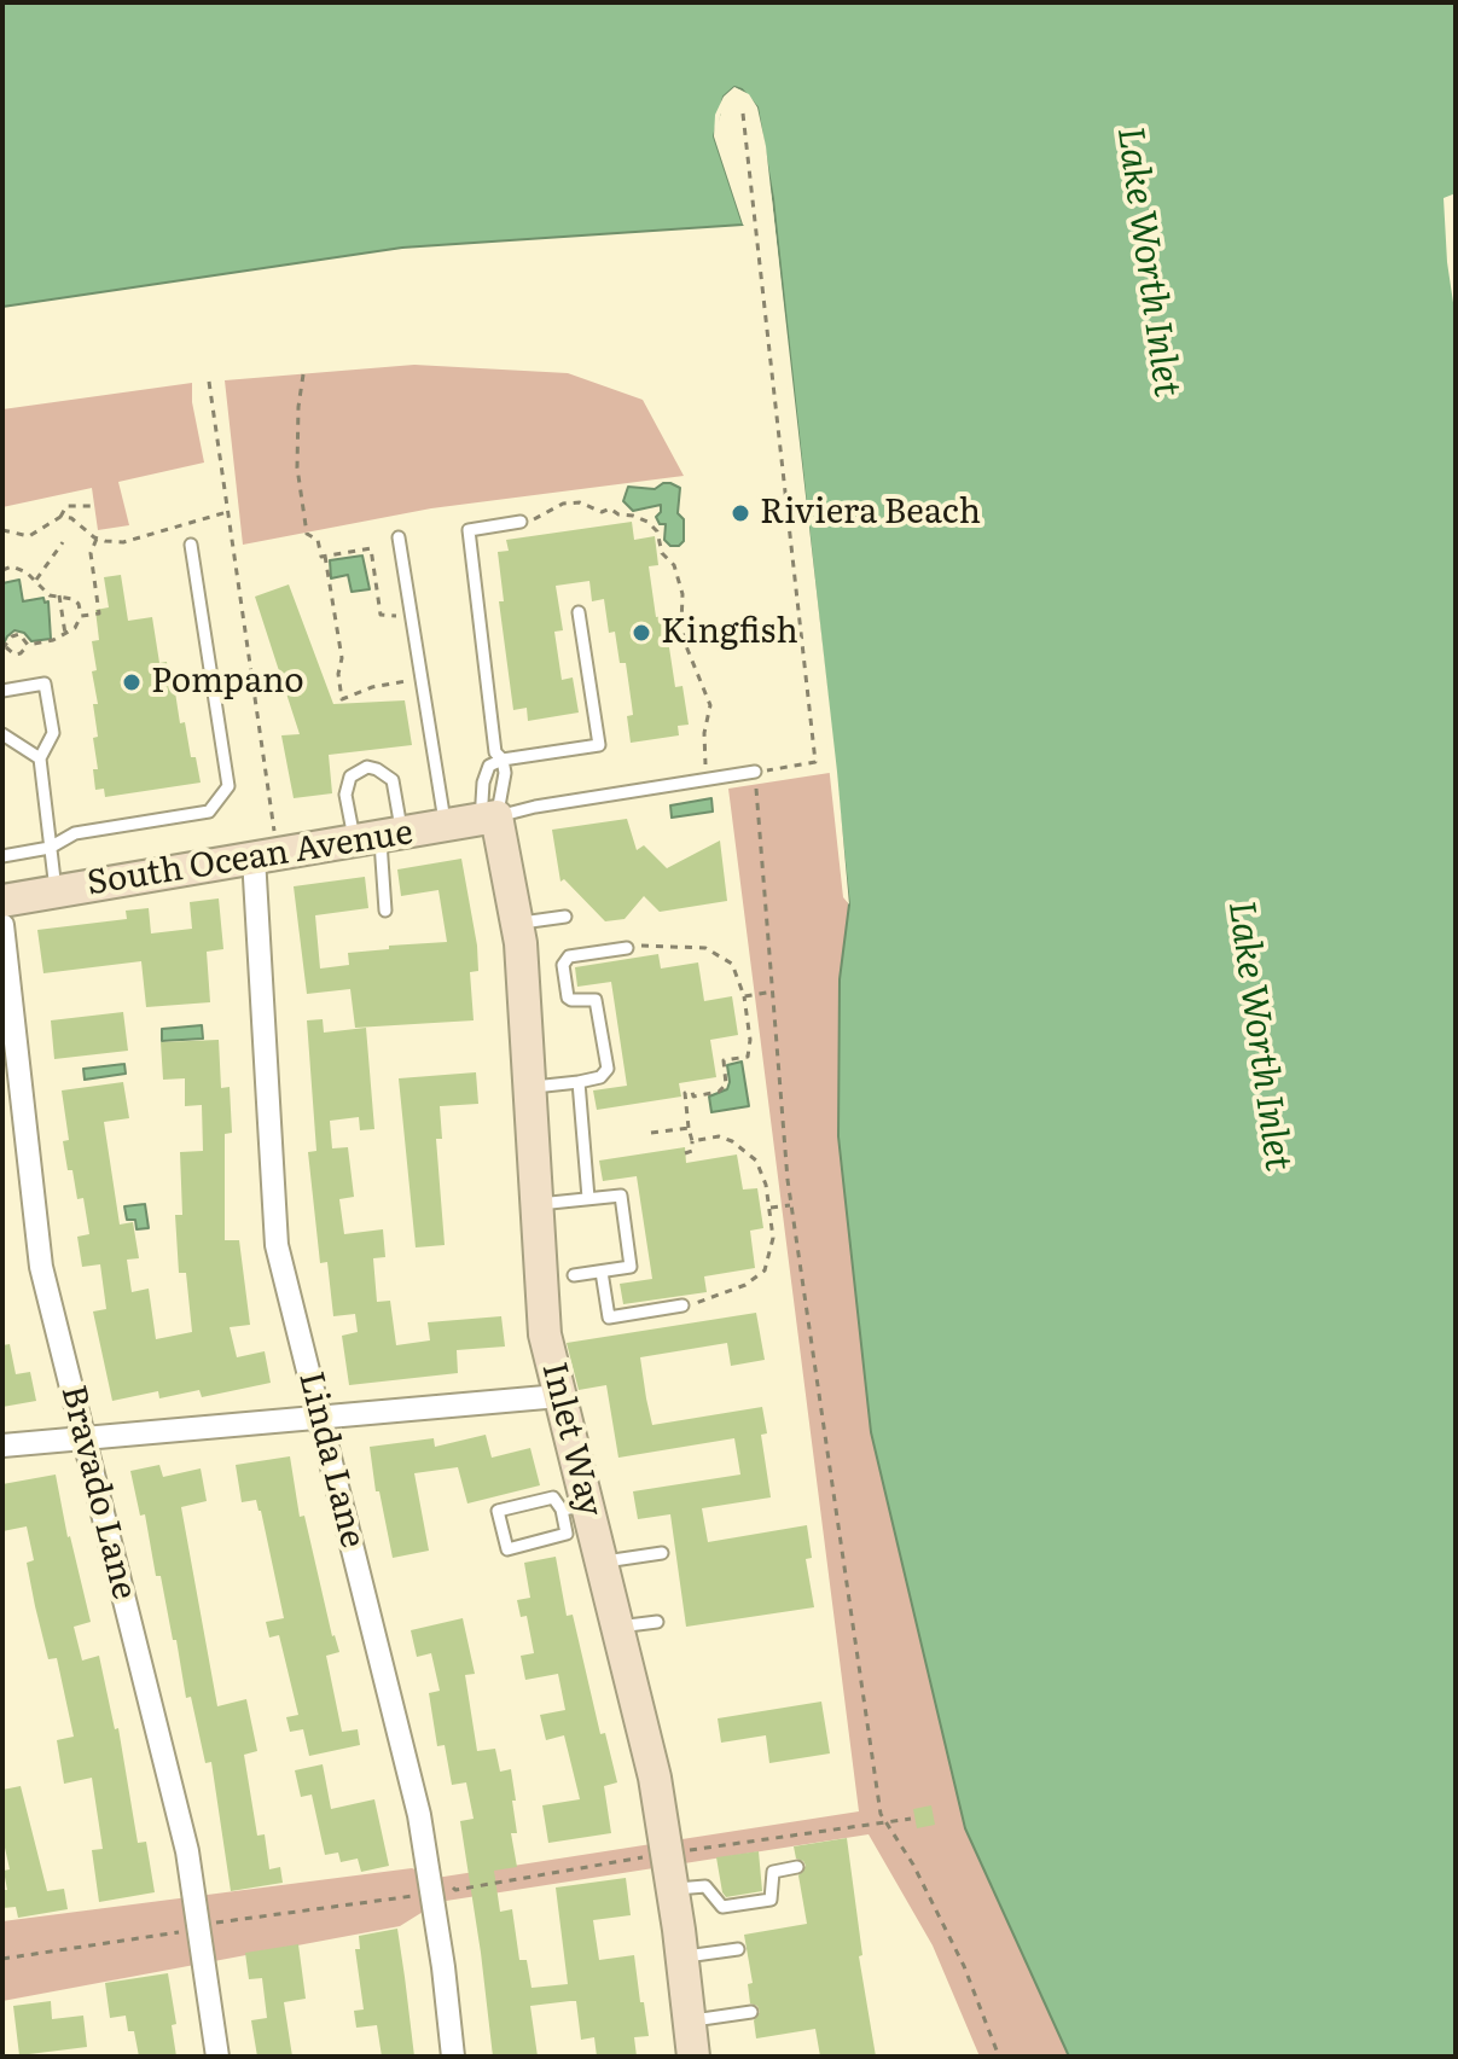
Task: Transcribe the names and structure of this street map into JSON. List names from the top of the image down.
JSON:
{
  "streets": {
    "street": [
      "South Ocean Avenue",
      "Inlet Way",
      "Linda Lane",
      "Bravado Lane"
    ]
  },
  "crossings": [
    ["South Ocean Avenue", "Inlet Way"],
    ["South Ocean Avenue", "Linda Lane"]
  ],
  "water": ["Lake Worth Inlet"],
  "places": ["Riviera Beach", "Kingfish", "Pompano"]
}
